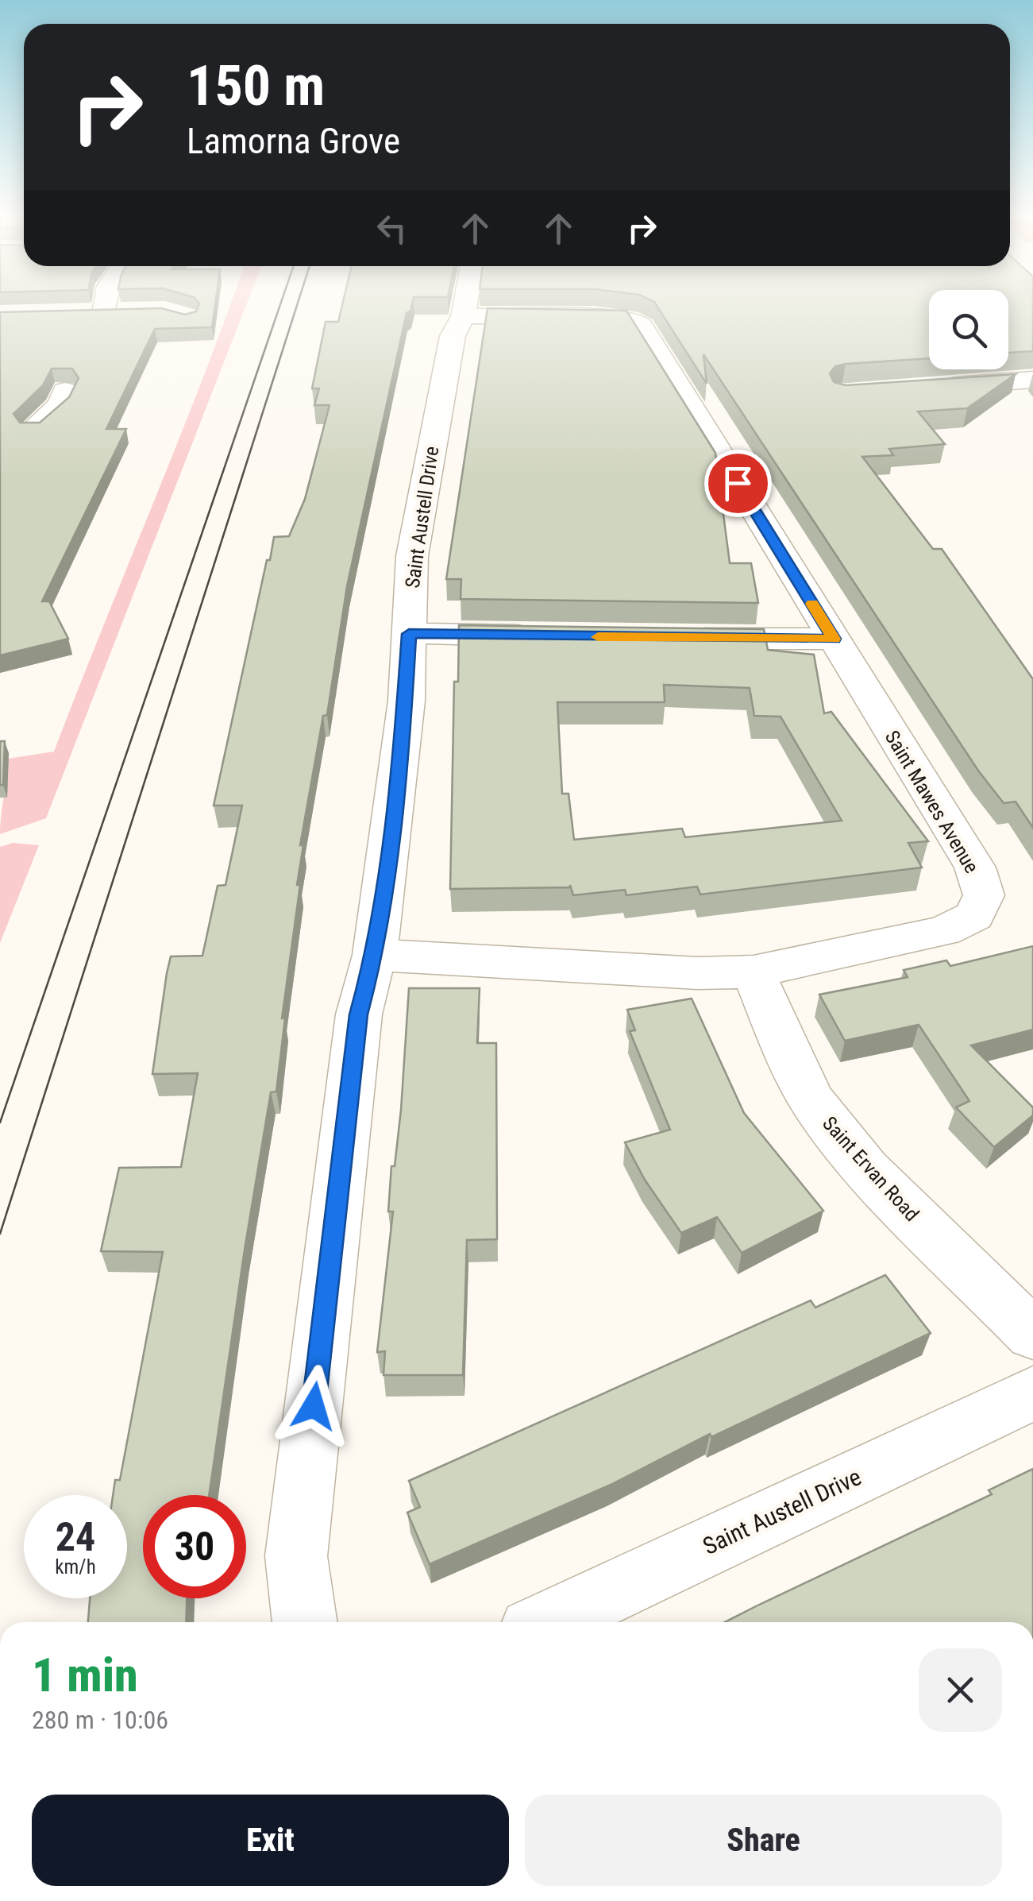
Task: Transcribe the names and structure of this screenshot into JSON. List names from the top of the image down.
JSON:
{
  "streets": {
    "street": ["Saint Austell Drive", "Saint Mawes Avenue", "Saint Ervan Road"]
  },
  "crossings": [
    ["Saint Austell Drive", "Saint Mawes Avenue"],
    ["Saint Mawes Avenue", "Saint Ervan Road"]
  ],
  "page": {
    "turn": ["150 m", "Lamorna Grove"],
    "speed": "24 km/h",
    "limit": "30",
    "heading": ["1 min", "280 m · 10:06"],
    "buttons": ["Exit", "Share"]
  }
}
